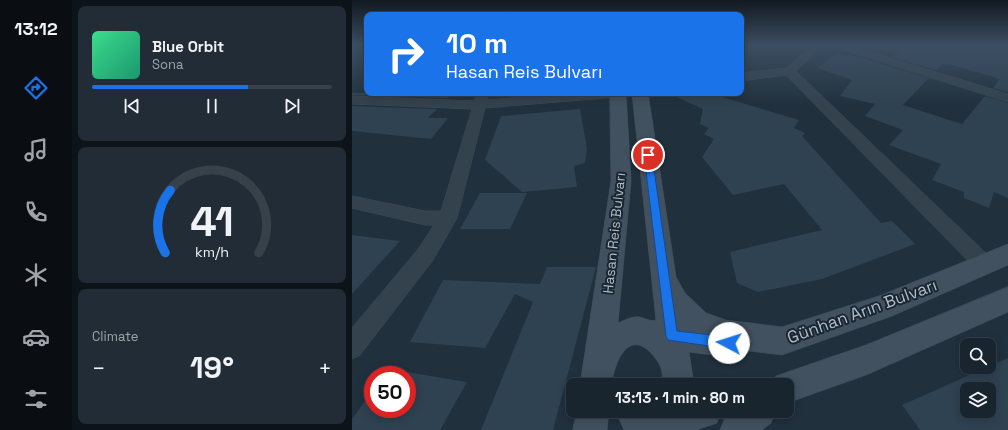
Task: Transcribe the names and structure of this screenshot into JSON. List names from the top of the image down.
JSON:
{
  "streets": {
    "main road": ["Hasan Reis Bulvarı", "Günhan Arın Bulvarı"]
  },
  "page": {
    "tabs": "13:12",
    "turn": ["10 m", "Hasan Reis Bulvarı"],
    "song": ["Blue Orbit", "Sona"],
    "tile": "Climate",
    "heat": ["−", "19°", "+"],
    "limit": "50",
    "trip": "13:13 · 1 min · 80 m",
    "gauge": ["41", "km/h"]
  }
}
